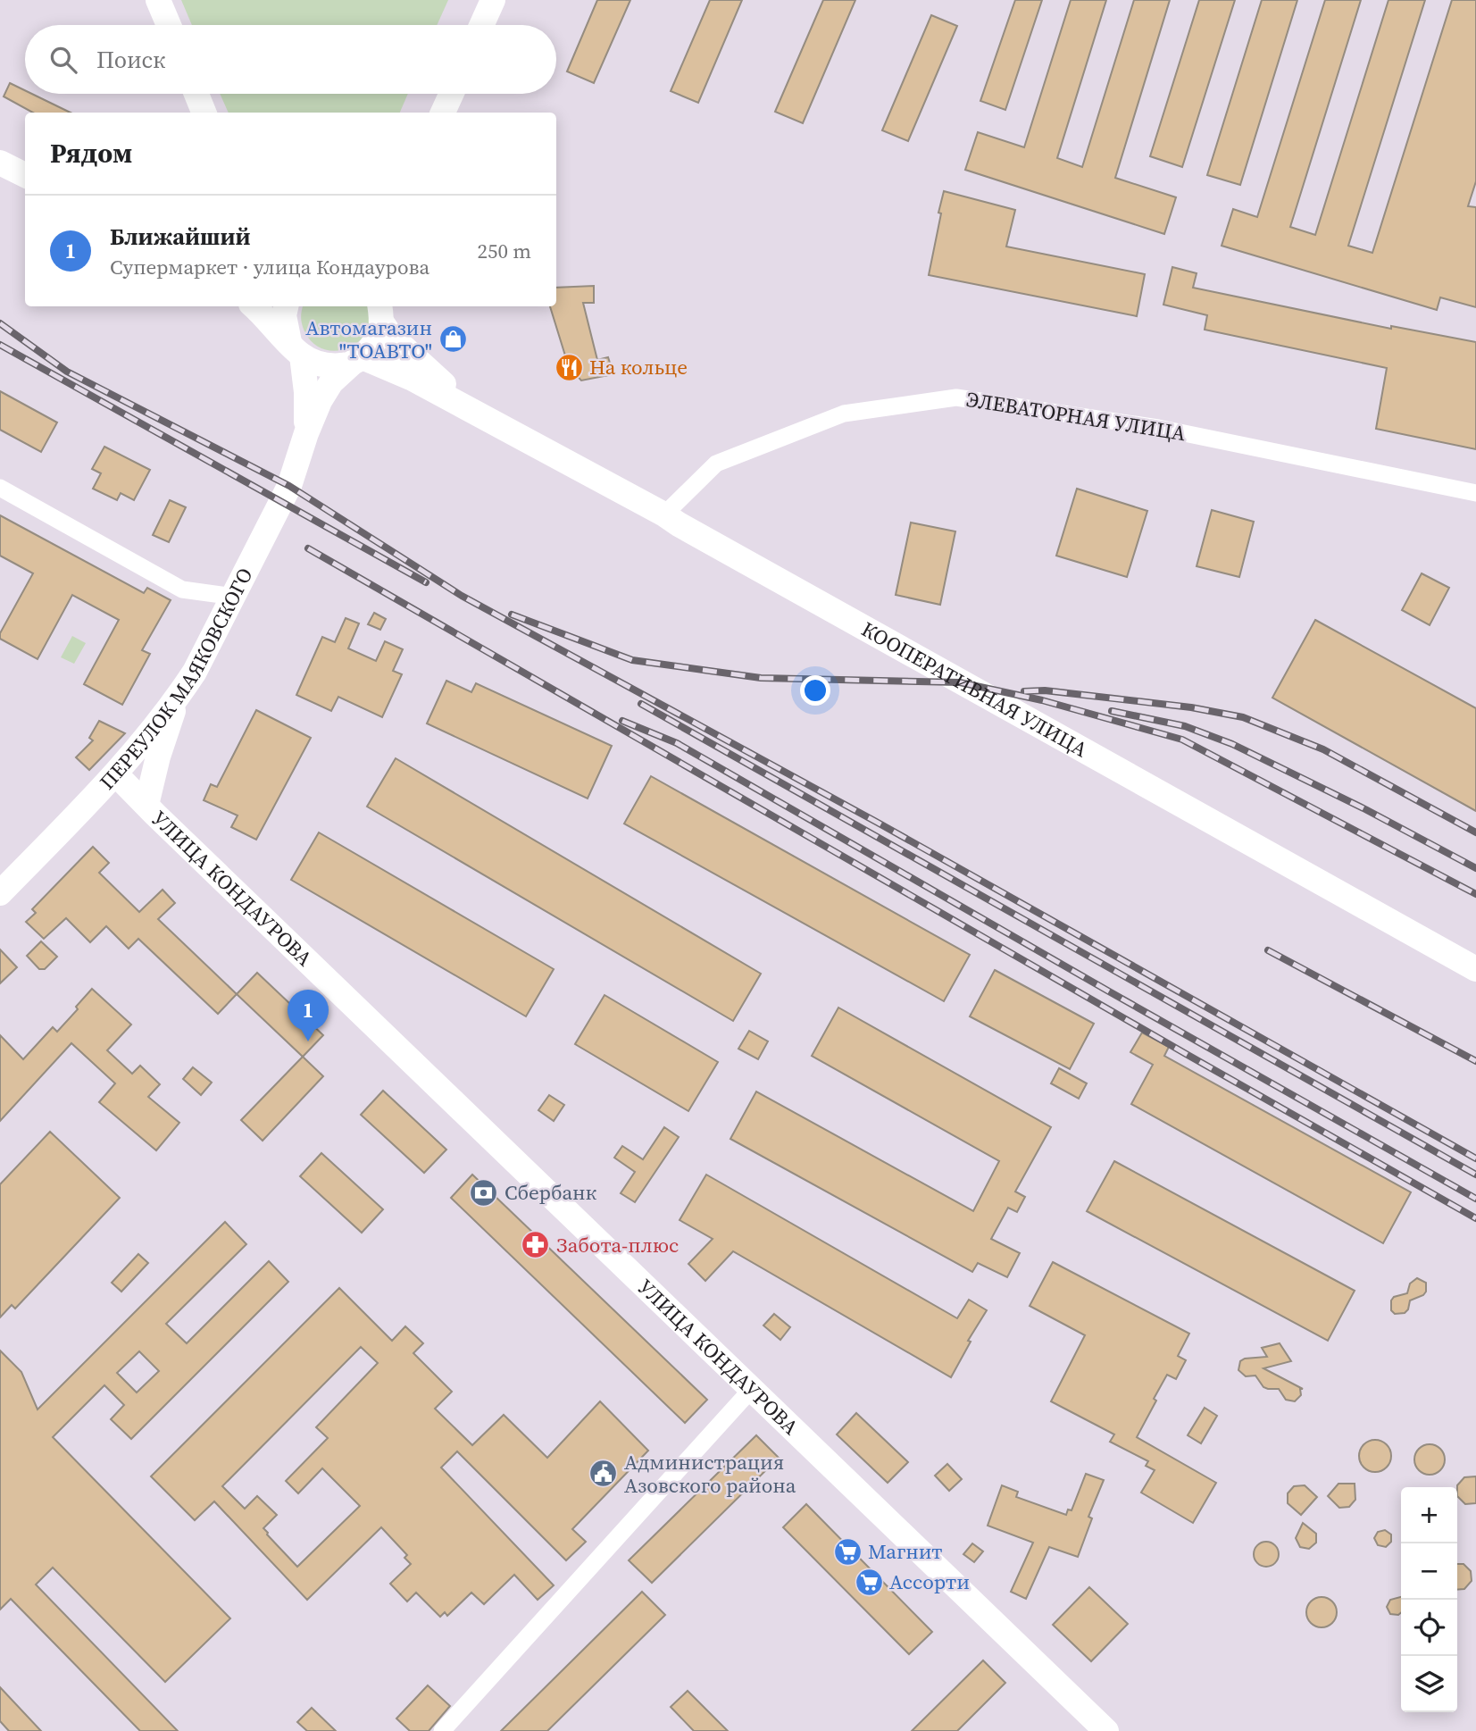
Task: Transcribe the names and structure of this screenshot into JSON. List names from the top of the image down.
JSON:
{
  "streets": {
    "main road": ["ПЕРЕУЛОК МАЯКОВСКОГО", "КООПЕРАТИВНАЯ УЛИЦА", "УЛИЦА КОНДАУРОВА"],
    "street": ["ЭЛЕВАТОРНАЯ УЛИЦА"]
  },
  "crossings": [
    ["ЭЛЕВАТОРНАЯ УЛИЦА", "КООПЕРАТИВНАЯ УЛИЦА"],
    ["ПЕРЕУЛОК МАЯКОВСКОГО", "КООПЕРАТИВНАЯ УЛИЦА"],
    ["ПЕРЕУЛОК МАЯКОВСКОГО", "УЛИЦА КОНДАУРОВА"]
  ],
  "places": {
    "shop": ["Автомагазин \"ТОАВТО\""],
    "restaurant": ["На кольце"],
    "bank": ["Сбербанк"],
    "pharmacy": ["Забота-плюс"],
    "public building": ["Администрация Азовского района"],
    "supermarket": ["Магнит", "Ассорти"]
  },
  "page": {
    "search": "Поиск",
    "heading": "Рядом",
    "list": [
      {
        "mark": "1",
        "name": "Ближайший",
        "note": "Супермаркет · улица Кондаурова",
        "value": "250 m"
      }
    ],
    "pins": "1",
    "map_buttons": ["+", "−"]
  }
}
